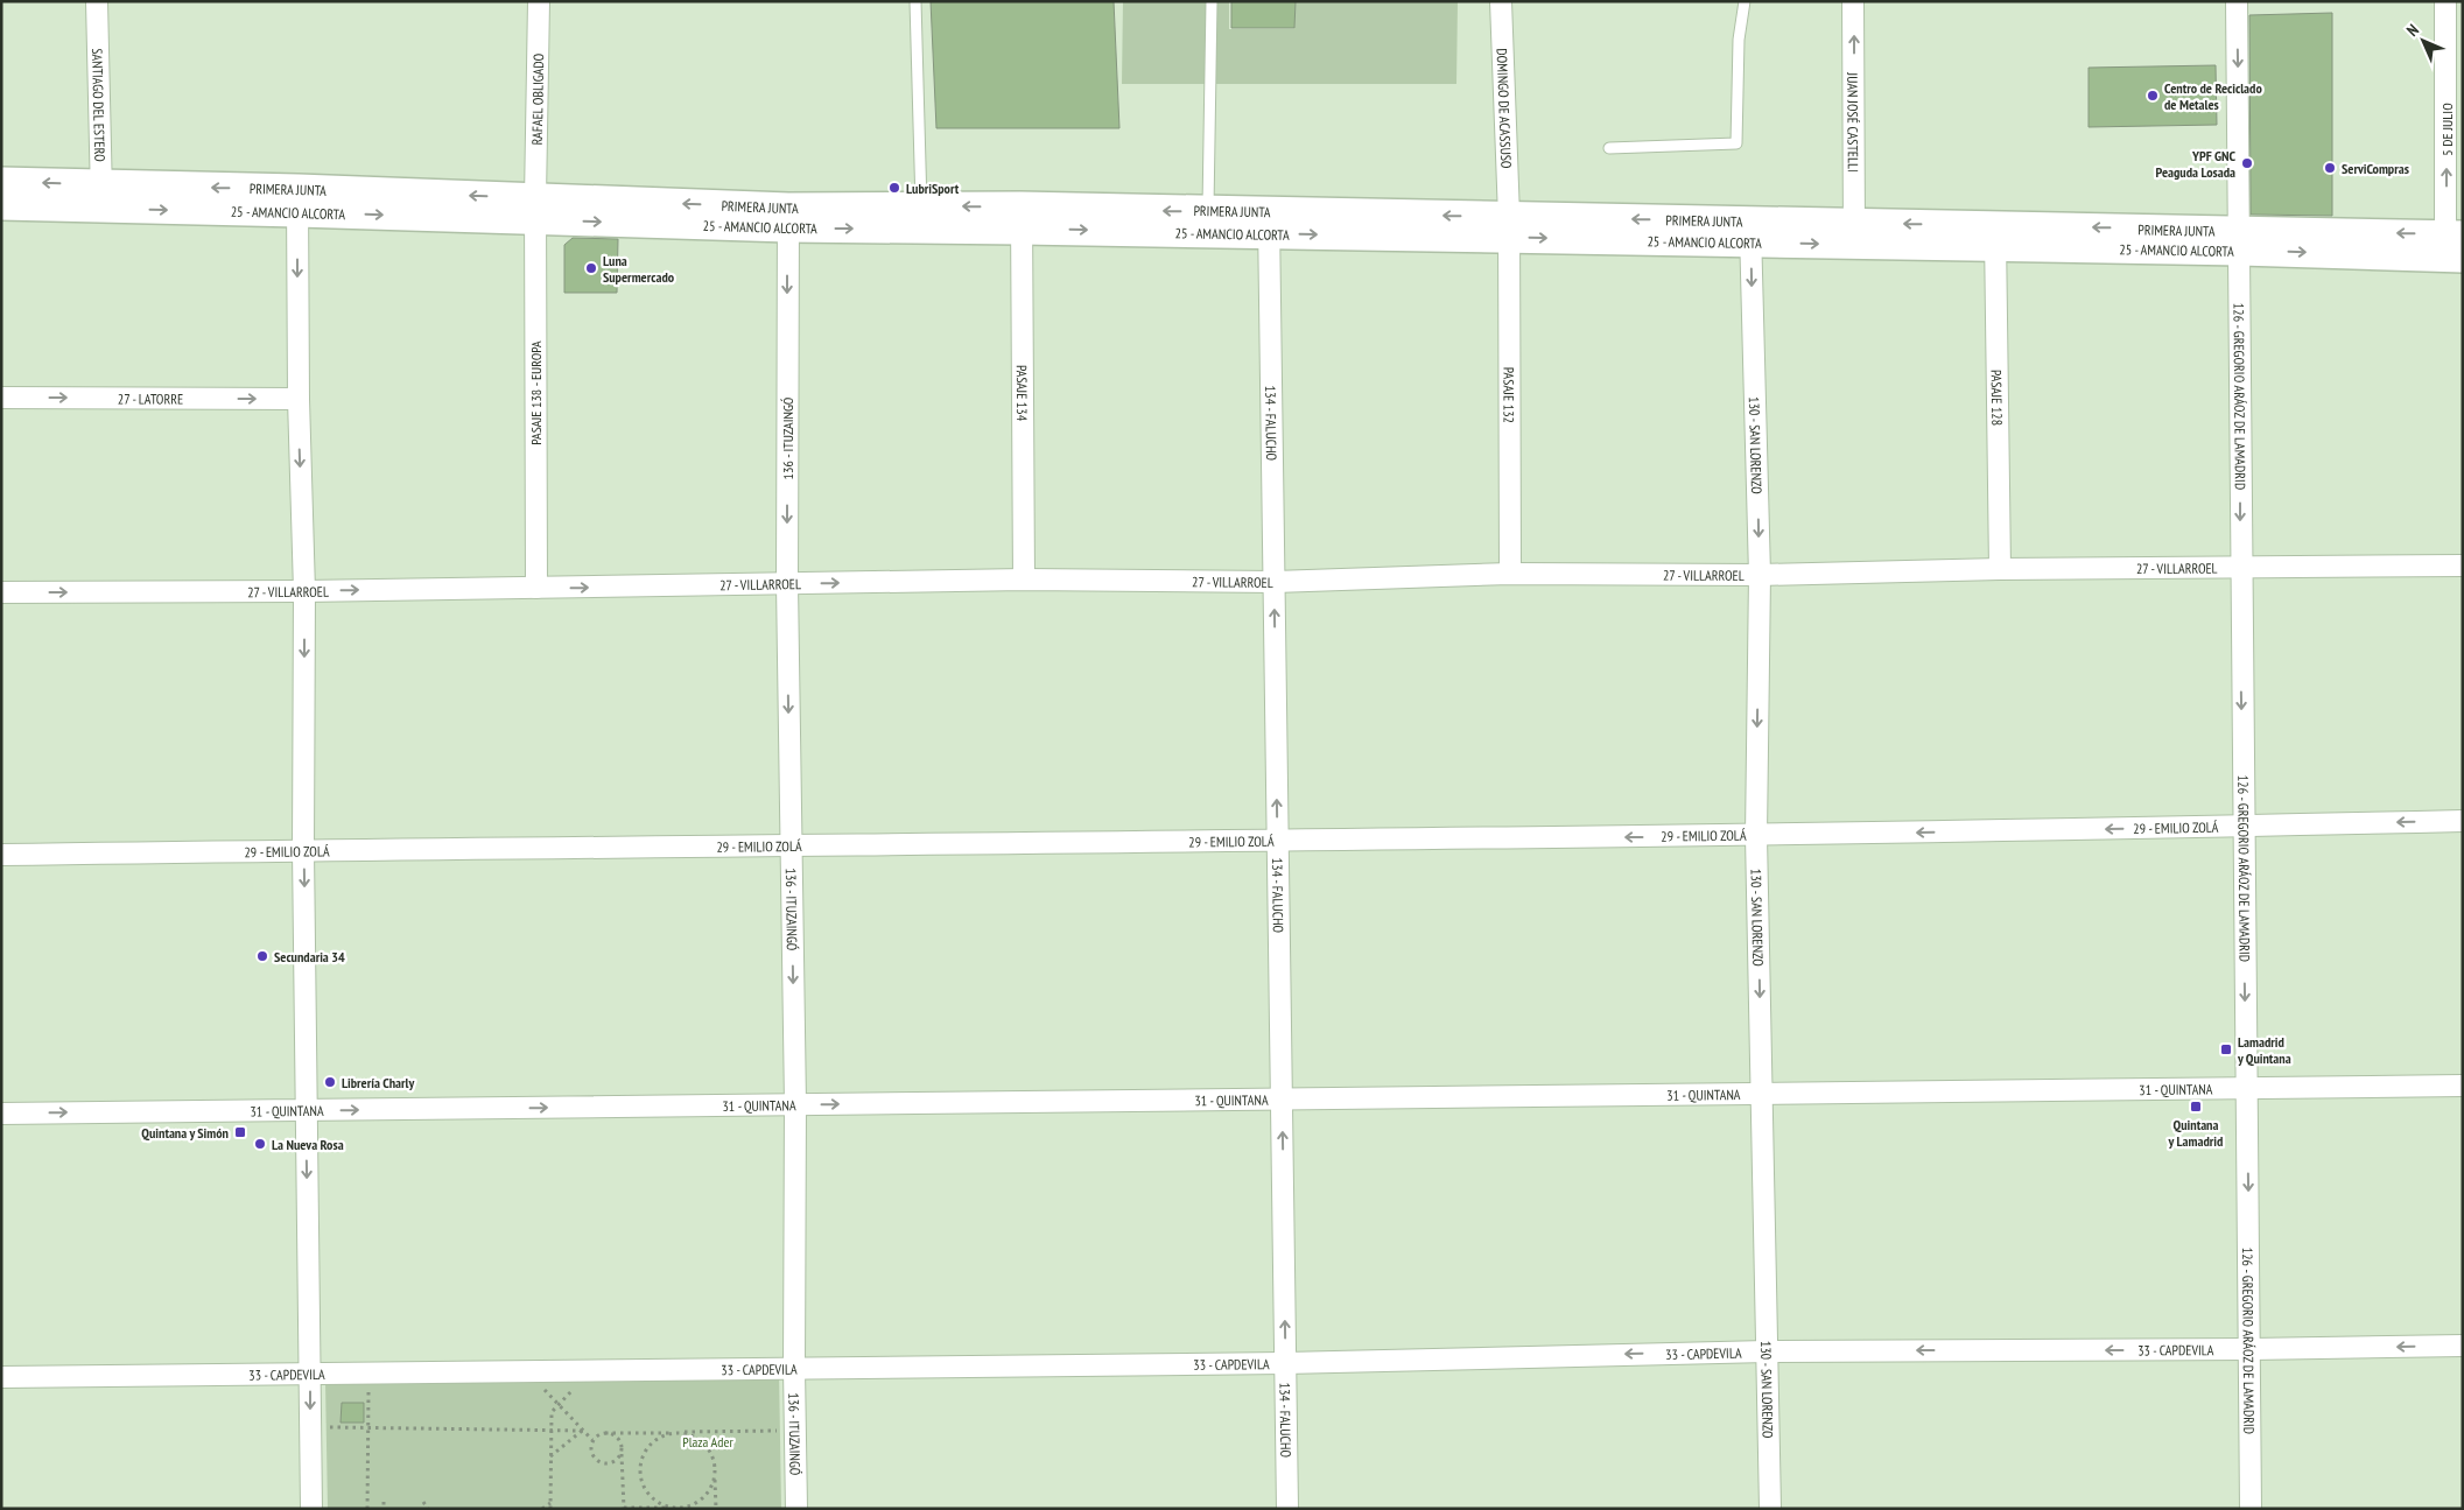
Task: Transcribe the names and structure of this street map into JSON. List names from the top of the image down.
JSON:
{
  "streets": {
    "main road": ["PRIMERA JUNTA", "25 - AMANCIO ALCORTA"],
    "street": [
      "RAFAEL OBLIGADO",
      "SANTIAGO DEL ESTERO",
      "DOMINGO DE ACASSUSO",
      "JUAN JOSÉ CASTELLI",
      "5 DE JULIO",
      "PASAJE 138 - EUROPA",
      "PASAJE 134",
      "PASAJE 132",
      "126 - GREGORIO ARÁOZ DE LAMADRID",
      "PASAJE 128",
      "27 - LATORRE",
      "134 - FALUCHO",
      "136 - ITUZAINGÓ",
      "130 - SAN LORENZO",
      "27 - VILLARROEL",
      "29 - EMILIO ZOLÁ",
      "31 - QUINTANA",
      "33 - CAPDEVILA"
    ]
  },
  "crossings": [
    ["RAFAEL OBLIGADO", "25 - AMANCIO ALCORTA"],
    ["RAFAEL OBLIGADO", "PASAJE 138 - EUROPA"],
    ["SANTIAGO DEL ESTERO", "PRIMERA JUNTA"],
    ["DOMINGO DE ACASSUSO", "PRIMERA JUNTA"],
    ["DOMINGO DE ACASSUSO", "PASAJE 132"],
    ["JUAN JOSÉ CASTELLI", "PRIMERA JUNTA"],
    ["5 DE JULIO", "PRIMERA JUNTA"],
    ["PRIMERA JUNTA", "25 - AMANCIO ALCORTA"],
    ["PRIMERA JUNTA", "PASAJE 134"],
    ["PRIMERA JUNTA", "PASAJE 132"],
    ["PRIMERA JUNTA", "126 - GREGORIO ARÁOZ DE LAMADRID"],
    ["PRIMERA JUNTA", "PASAJE 128"],
    ["PRIMERA JUNTA", "134 - FALUCHO"],
    ["PRIMERA JUNTA", "136 - ITUZAINGÓ"],
    ["PRIMERA JUNTA", "130 - SAN LORENZO"],
    ["25 - AMANCIO ALCORTA", "PASAJE 138 - EUROPA"],
    ["25 - AMANCIO ALCORTA", "PASAJE 134"],
    ["25 - AMANCIO ALCORTA", "134 - FALUCHO"],
    ["25 - AMANCIO ALCORTA", "136 - ITUZAINGÓ"],
    ["PASAJE 138 - EUROPA", "27 - VILLARROEL"],
    ["PASAJE 134", "27 - VILLARROEL"],
    ["PASAJE 132", "27 - VILLARROEL"],
    ["126 - GREGORIO ARÁOZ DE LAMADRID", "27 - VILLARROEL"],
    ["126 - GREGORIO ARÁOZ DE LAMADRID", "29 - EMILIO ZOLÁ"],
    ["126 - GREGORIO ARÁOZ DE LAMADRID", "31 - QUINTANA"],
    ["126 - GREGORIO ARÁOZ DE LAMADRID", "33 - CAPDEVILA"],
    ["PASAJE 128", "27 - VILLARROEL"],
    ["134 - FALUCHO", "27 - VILLARROEL"],
    ["134 - FALUCHO", "29 - EMILIO ZOLÁ"],
    ["134 - FALUCHO", "31 - QUINTANA"],
    ["134 - FALUCHO", "33 - CAPDEVILA"],
    ["136 - ITUZAINGÓ", "27 - VILLARROEL"],
    ["136 - ITUZAINGÓ", "29 - EMILIO ZOLÁ"],
    ["136 - ITUZAINGÓ", "31 - QUINTANA"],
    ["136 - ITUZAINGÓ", "33 - CAPDEVILA"],
    ["130 - SAN LORENZO", "27 - VILLARROEL"],
    ["130 - SAN LORENZO", "29 - EMILIO ZOLÁ"],
    ["130 - SAN LORENZO", "31 - QUINTANA"],
    ["130 - SAN LORENZO", "33 - CAPDEVILA"]
  ],
  "one_way": [
    "JUAN JOSÉ CASTELLI",
    "5 DE JULIO",
    "25 - AMANCIO ALCORTA",
    "126 - GREGORIO ARÁOZ DE LAMADRID",
    "27 - LATORRE",
    "134 - FALUCHO",
    "136 - ITUZAINGÓ",
    "130 - SAN LORENZO",
    "27 - VILLARROEL",
    "29 - EMILIO ZOLÁ",
    "31 - QUINTANA",
    "33 - CAPDEVILA"
  ],
  "parks": ["Plaza Ader"],
  "places": {
    "other": [
      "Centro de Reciclado de Metales",
      "YPF GNC Peaguda Losada",
      "ServiCompras",
      "LubriSport",
      "Luna Supermercado",
      "Secundaria 34",
      "Librería Charly",
      "La Nueva Rosa"
    ],
    "transit": ["Lamadrid y Quintana", "Quintana y Lamadrid", "Quintana y Simón"]
  },
  "north": "top left"
}
